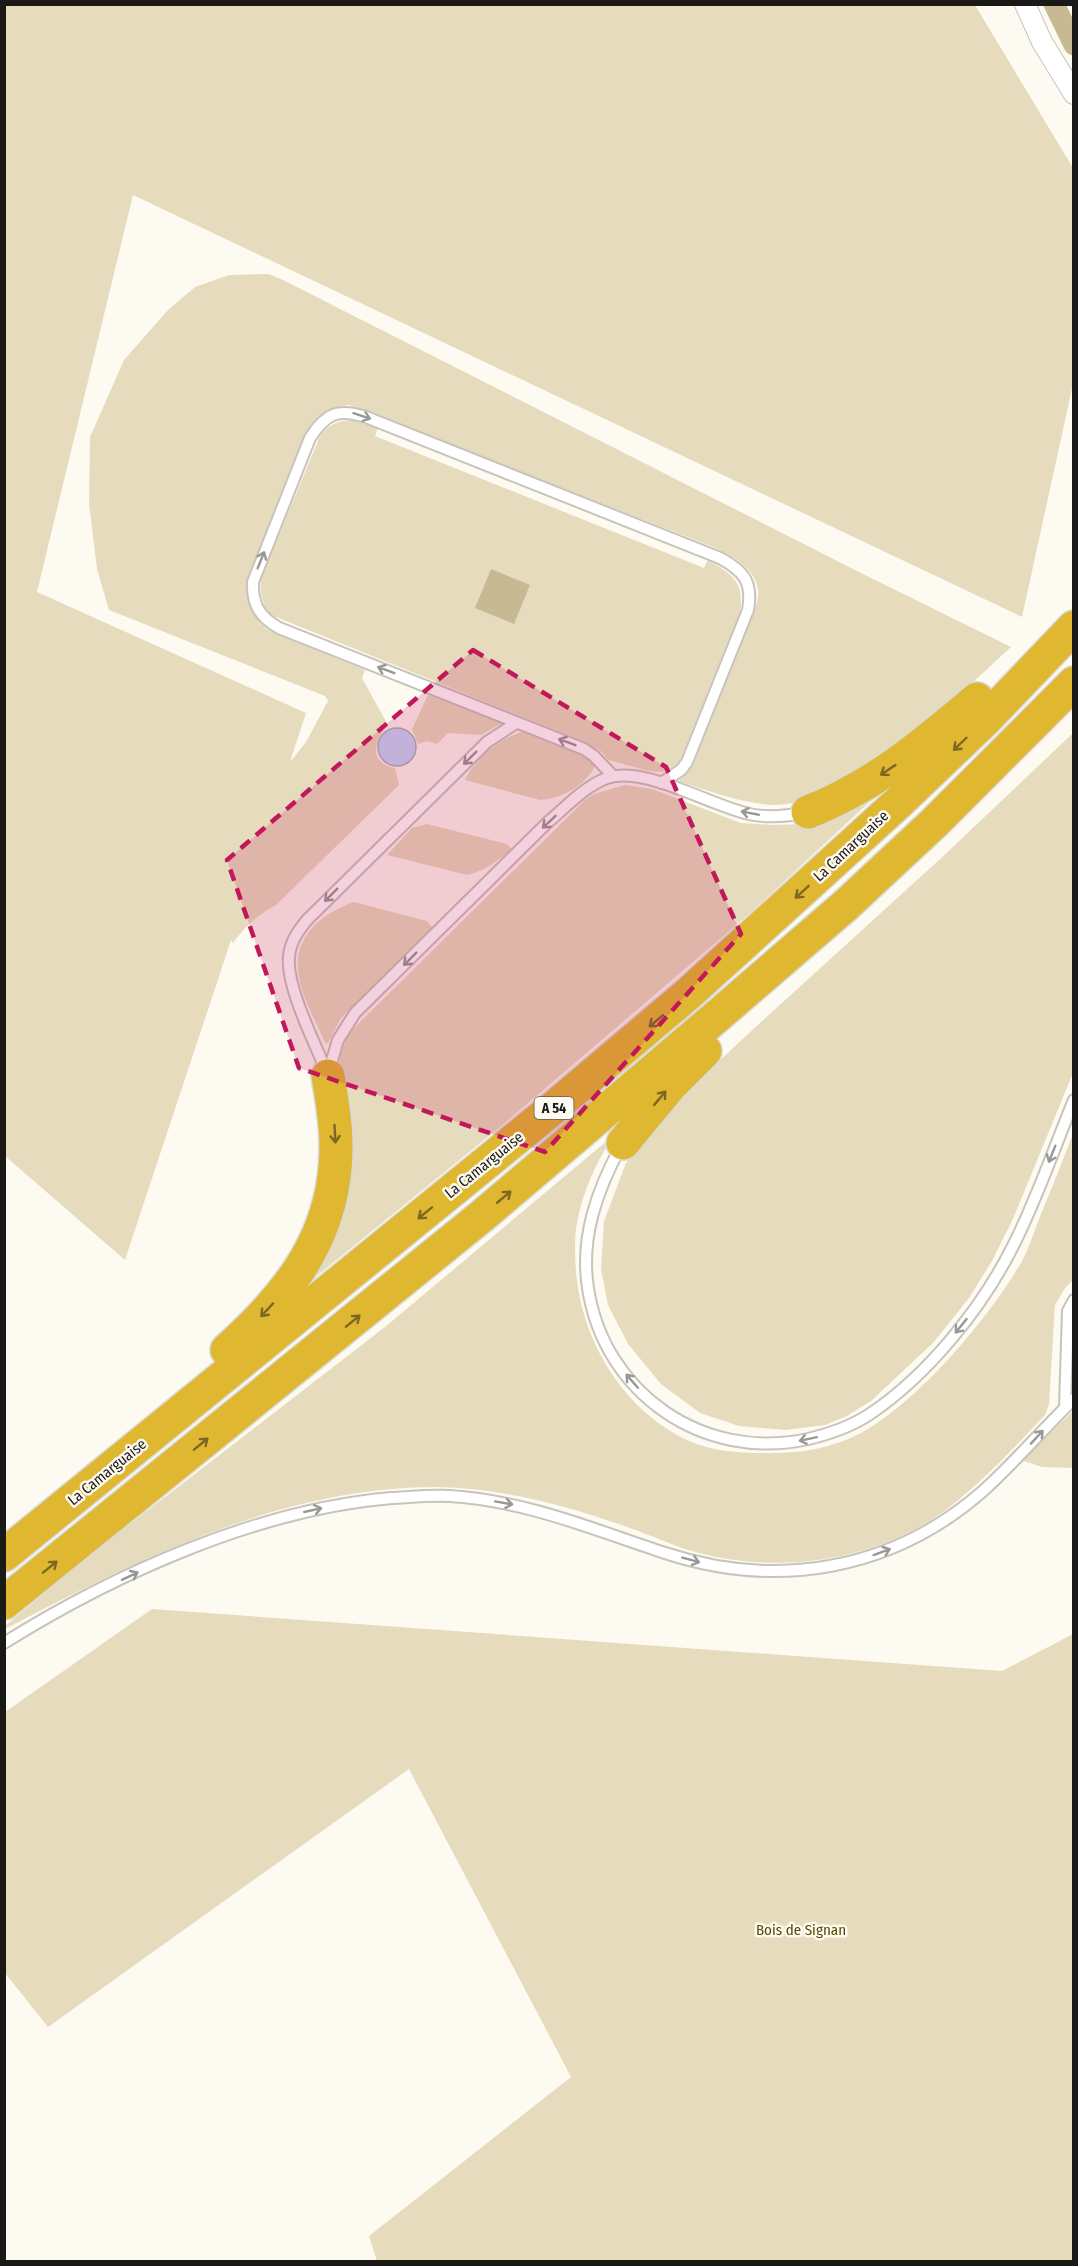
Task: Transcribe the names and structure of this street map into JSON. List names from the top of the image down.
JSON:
{
  "streets": {
    "highway": ["La Camarguaise", "A 54"]
  },
  "parks": ["Bois de Signan"]
}
